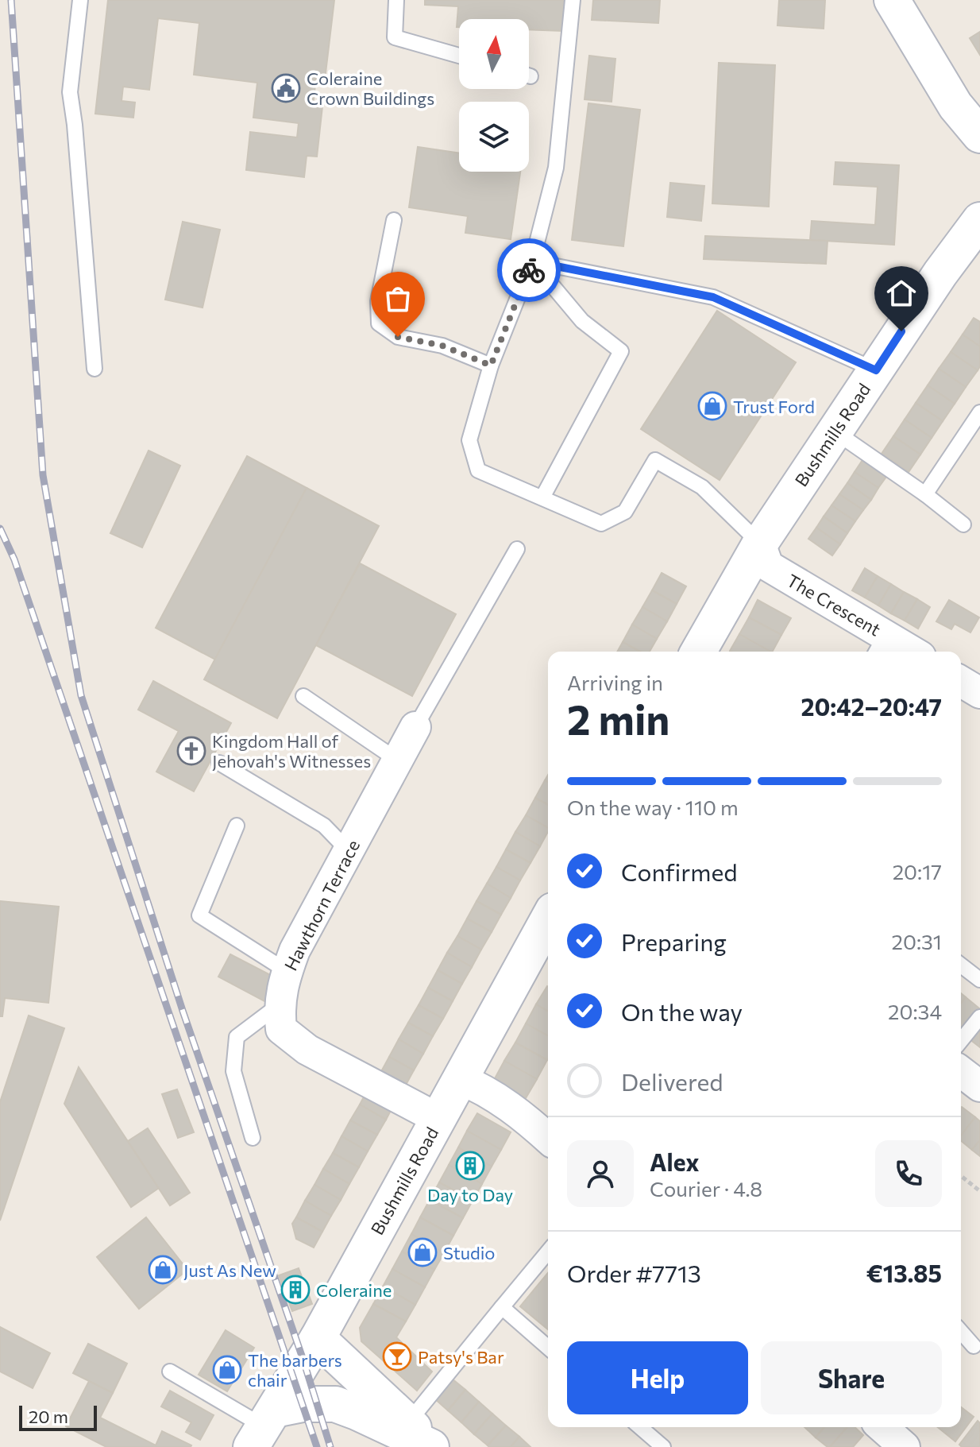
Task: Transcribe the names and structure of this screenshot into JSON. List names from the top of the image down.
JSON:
{
  "streets": {
    "main road": ["Bushmills Road"],
    "street": ["The Crescent", "Hawthorn Terrace"]
  },
  "crossings": [
    ["Bushmills Road", "The Crescent"],
    ["Bushmills Road", "Hawthorn Terrace"]
  ],
  "places": {
    "public building": ["Coleraine Crown Buildings"],
    "shop": [
      "Trust Ford",
      "Studio",
      "Just As New",
      "The barbers chair"
    ],
    "church": ["Kingdom Hall of Jehovah's Witnesses"],
    "building": ["Day to Day", "Coleraine"],
    "bar": ["Patsy's Bar"]
  },
  "scale_bar": "20 m",
  "north": "top",
  "page": {
    "heading": ["2 min", "Arriving in", "20:42–20:47"],
    "panel": [
      "Alex",
      "Courier · 4.8",
      "Order #7713",
      "€13.85"
    ],
    "bar": "On the way · 110 m",
    "list": [
      ["Confirmed", "20:17"],
      ["Preparing", "20:31"],
      ["On the way", "20:34"],
      "Delivered"
    ],
    "buttons": ["Help", "Share"],
    "scale": "20 m"
  }
}
